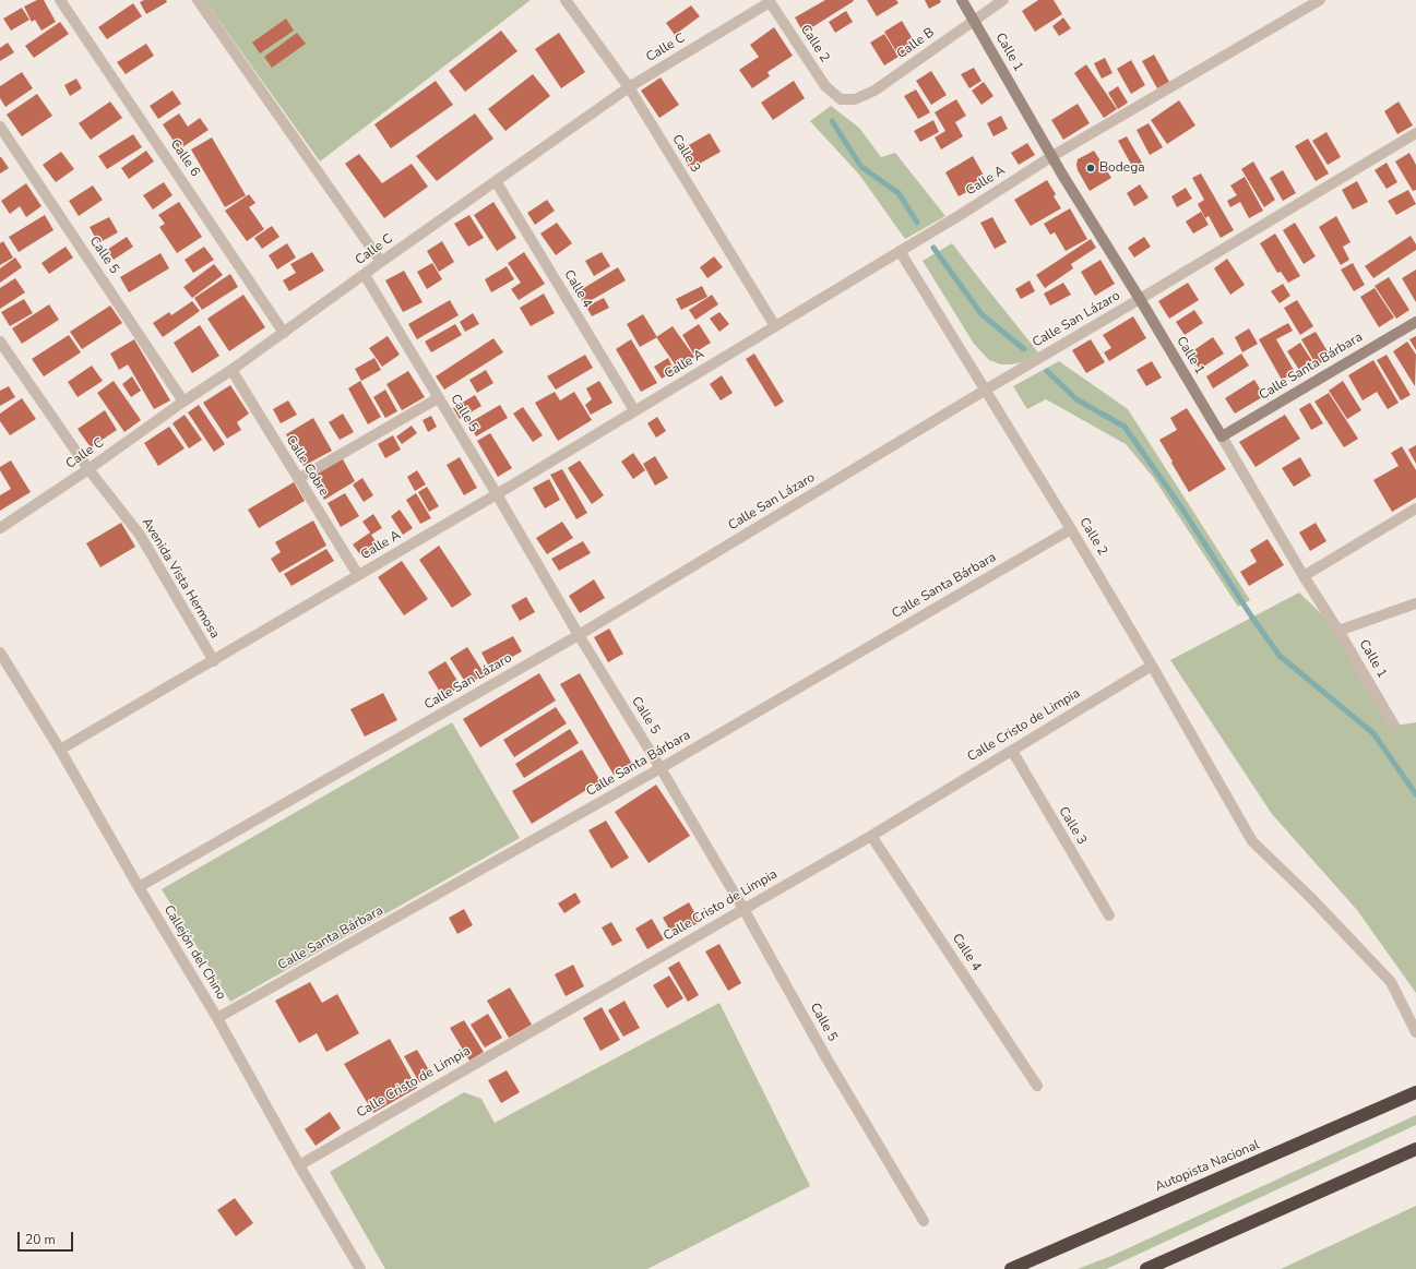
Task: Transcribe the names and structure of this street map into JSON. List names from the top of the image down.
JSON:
{
  "streets": {
    "highway": ["Autopista Nacional"],
    "street": [
      "Calle 2",
      "Calle B",
      "Calle C",
      "Calle 1",
      "Calle 3",
      "Calle 6",
      "Calle A",
      "Calle 5",
      "Calle 4",
      "Calle San Lázaro",
      "Calle Santa Bárbara",
      "Calle Cobre",
      "Avenida Vista Hermosa",
      "Calle Cristo de Limpia",
      "Callejón del Chino"
    ]
  },
  "crossings": [
    ["Calle 2", "Calle B"],
    ["Calle 2", "Calle C"],
    ["Calle 2", "Calle A"],
    ["Calle 2", "Calle San Lázaro"],
    ["Calle 2", "Calle Santa Bárbara"],
    ["Calle 2", "Calle Cristo de Limpia"],
    ["Calle B", "Calle 1"],
    ["Calle C", "Calle 3"],
    ["Calle C", "Calle 6"],
    ["Calle C", "Calle 5"],
    ["Calle C", "Calle 4"],
    ["Calle C", "Calle Cobre"],
    ["Calle C", "Avenida Vista Hermosa"],
    ["Calle 1", "Calle A"],
    ["Calle 1", "Calle San Lázaro"],
    ["Calle 1", "Calle Santa Bárbara"],
    ["Calle 3", "Calle A"],
    ["Calle 3", "Calle Cristo de Limpia"],
    ["Calle A", "Calle 5"],
    ["Calle A", "Calle 4"],
    ["Calle A", "Calle Cobre"],
    ["Calle A", "Avenida Vista Hermosa"],
    ["Calle A", "Callejón del Chino"],
    ["Calle 5", "Calle San Lázaro"],
    ["Calle 5", "Calle Santa Bárbara"],
    ["Calle 5", "Calle Cristo de Limpia"],
    ["Calle 4", "Calle Cristo de Limpia"],
    ["Calle San Lázaro", "Callejón del Chino"],
    ["Calle Santa Bárbara", "Callejón del Chino"],
    ["Calle Cristo de Limpia", "Callejón del Chino"]
  ],
  "places": ["Bodega"],
  "scale_bar": "20 m"
}
